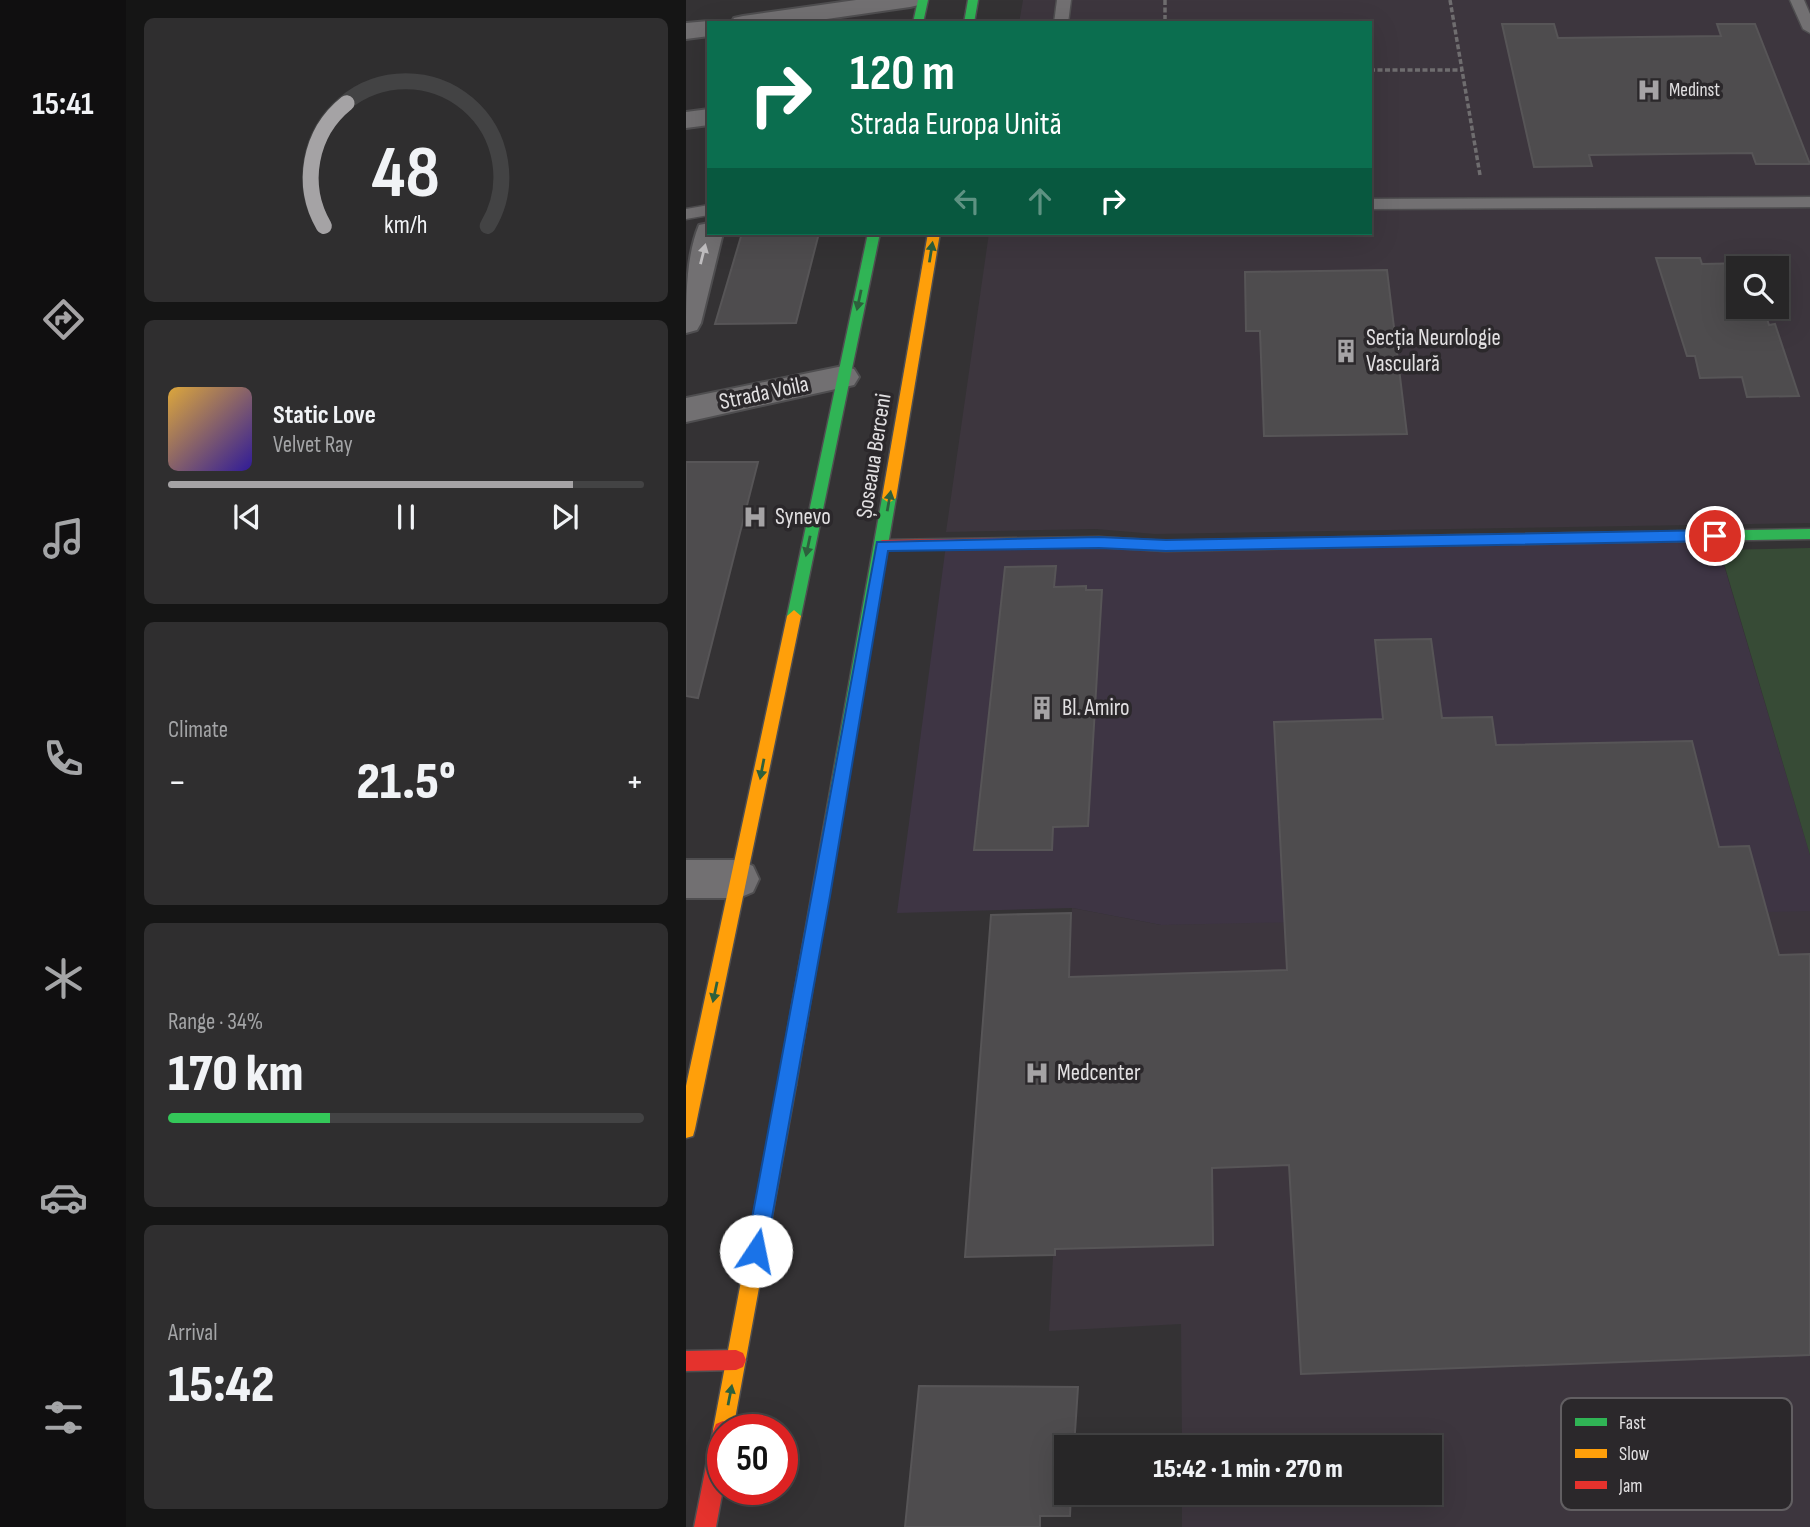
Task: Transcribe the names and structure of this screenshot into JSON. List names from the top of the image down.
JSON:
{
  "streets": {
    "main road": ["Șoseaua Berceni"],
    "street": ["Strada Voila"]
  },
  "crossings": [
    ["Strada Voila", "Șoseaua Berceni"]
  ],
  "places": {
    "hospital": ["Medinst", "Synevo", "Medcenter"],
    "building": ["Secția Neurologie Vasculară", "Bl. Amiro"]
  },
  "legend": ["Fast", "Slow", "Jam"],
  "page": {
    "tabs": "15:41",
    "turn": ["120 m", "Strada Europa Unită"],
    "song": ["Static Love", "Velvet Ray"],
    "tile": [
      "Climate",
      ["Range · 34%", "170 km"],
      ["Arrival", "15:42"]
    ],
    "heat": ["−", "21.5°", "+"],
    "limit": "50",
    "trip": "15:42 · 1 min · 270 m",
    "gauge": ["48", "km/h"]
  }
}
